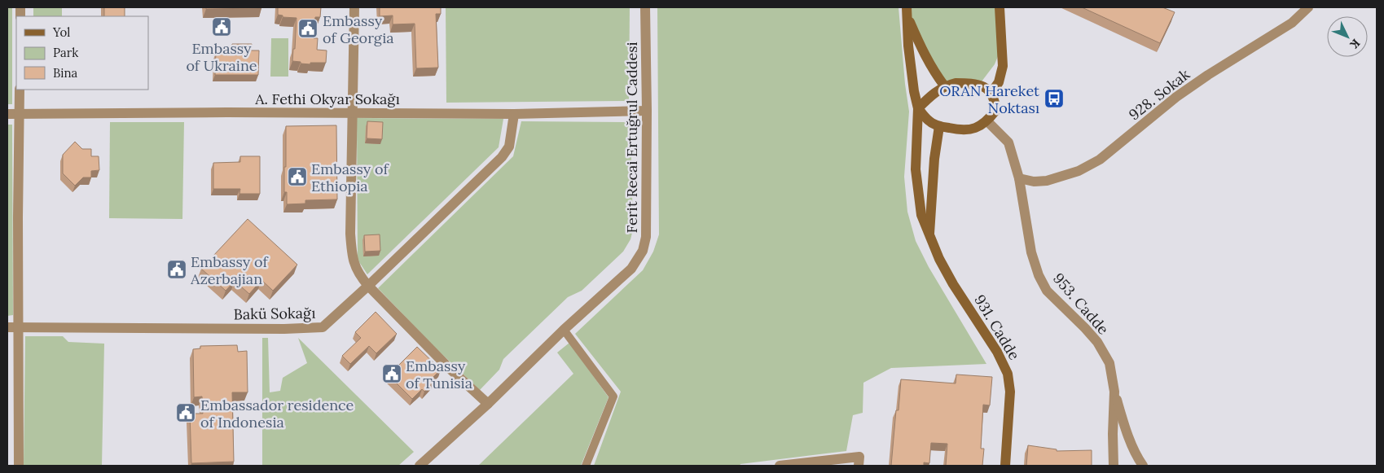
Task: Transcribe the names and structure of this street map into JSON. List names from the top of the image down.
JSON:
{
  "streets": {
    "main road": ["931. Cadde"],
    "street": [
      "928. Sokak",
      "A. Fethi Okyar Sokağı",
      "Ferit Recai Ertuğrul Caddesi",
      "953. Cadde",
      "Bakü Sokağı"
    ]
  },
  "crossings": [
    ["928. Sokak", "953. Cadde"],
    ["A. Fethi Okyar Sokağı", "Ferit Recai Ertuğrul Caddesi"],
    ["A. Fethi Okyar Sokağı", "Bakü Sokağı"],
    ["953. Cadde", "931. Cadde"]
  ],
  "places": {
    "public building": [
      "Embassy of Ukraine",
      "Embassy of Georgia",
      "Embassy of Ethiopia",
      "Embassy of Azerbajian",
      "Embassy of Tunisia",
      "Embassador residence of Indonesia"
    ],
    "bus stop": ["ORAN Hareket Noktası"]
  },
  "legend": ["Yol", "Park", "Bina"],
  "north": "bottom right"
}
